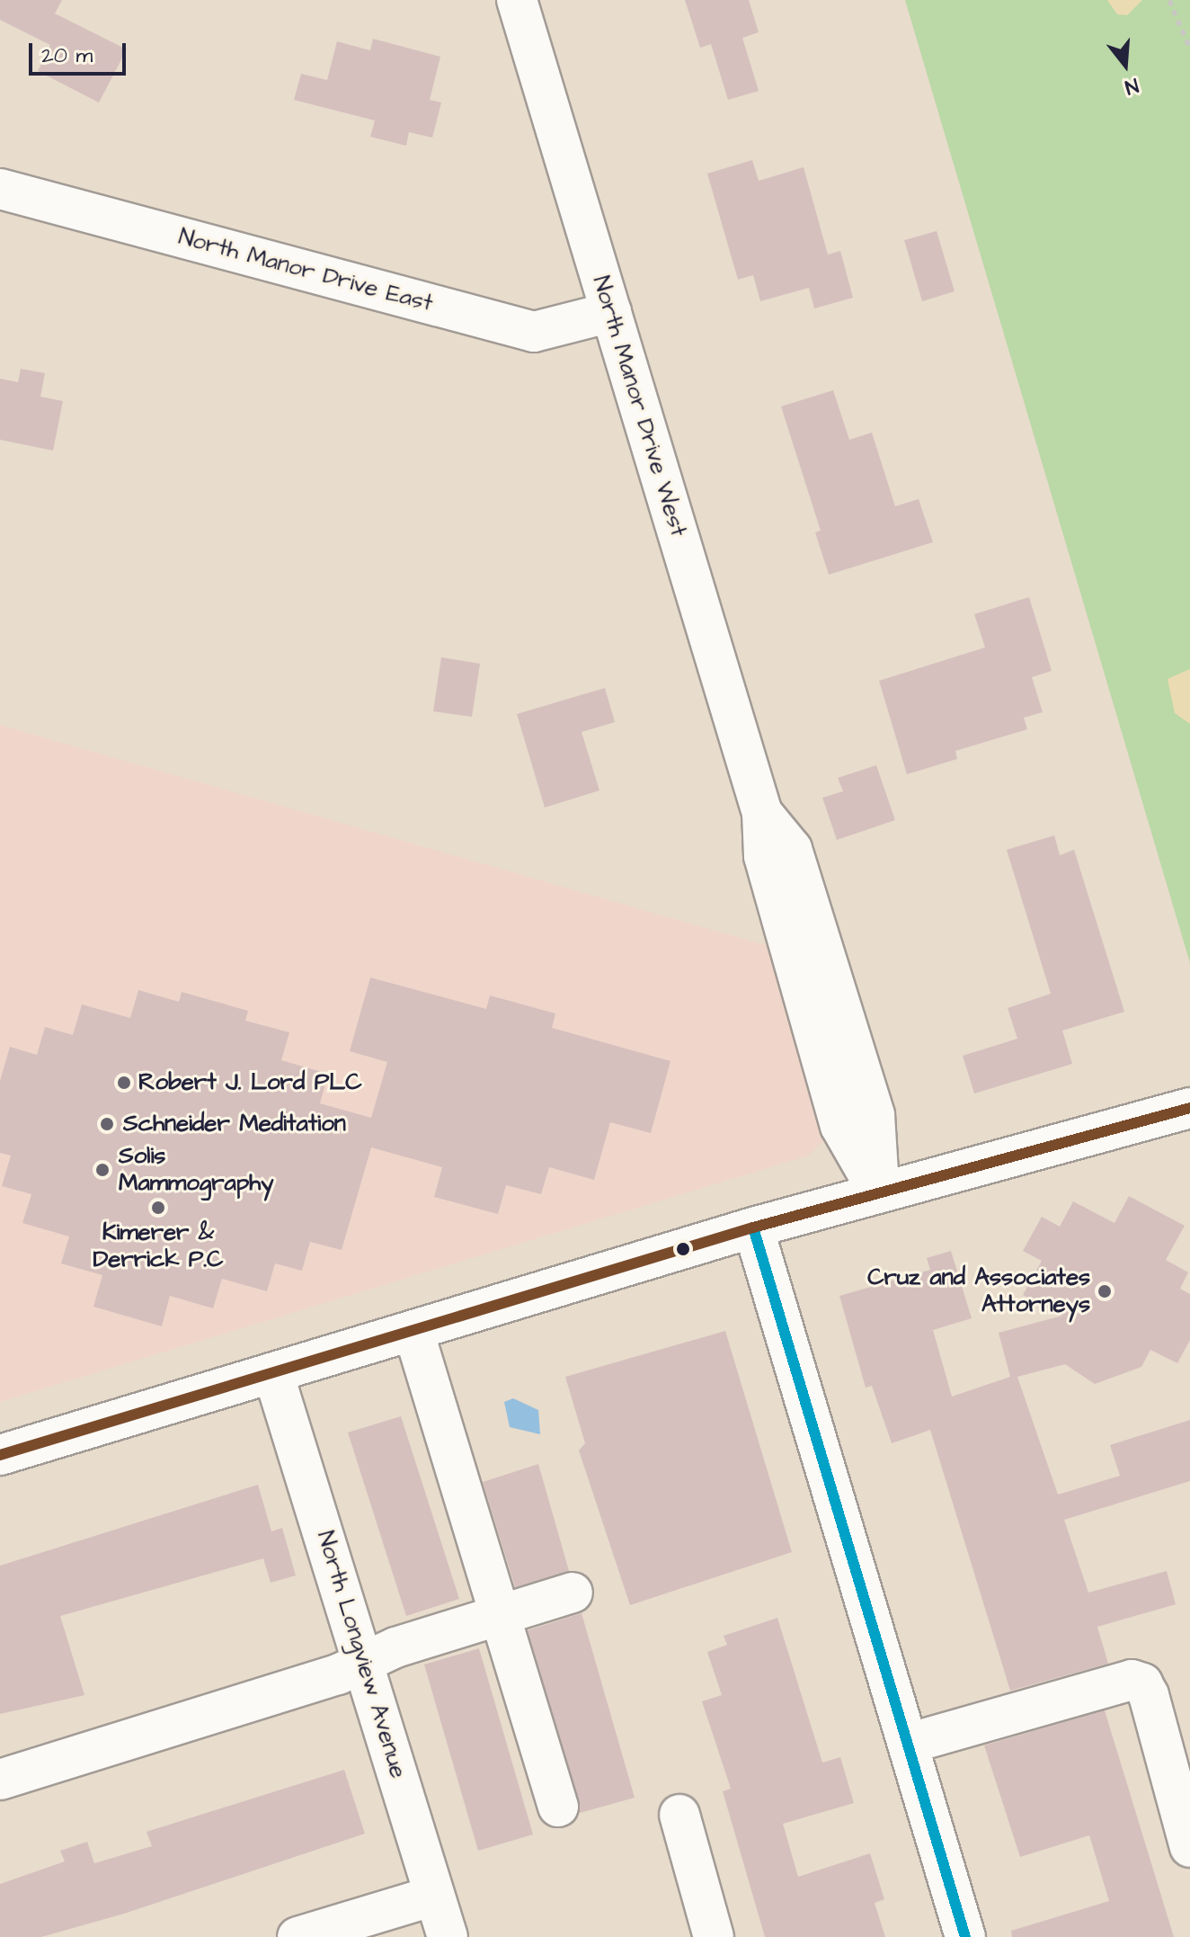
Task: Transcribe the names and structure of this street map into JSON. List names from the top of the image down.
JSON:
{
  "streets": {
    "street": ["North Manor Drive East", "North Manor Drive West", "North Longview Avenue"]
  },
  "crossings": [
    ["North Manor Drive East", "North Manor Drive West"]
  ],
  "places": [
    "Robert J. Lord PLC",
    "Schneider Meditation",
    "Solis Mammography",
    "Kimerer & Derrick P.C",
    "Cruz and Associates Attorneys"
  ],
  "scale_bar": "20 m",
  "north": "bottom"
}
